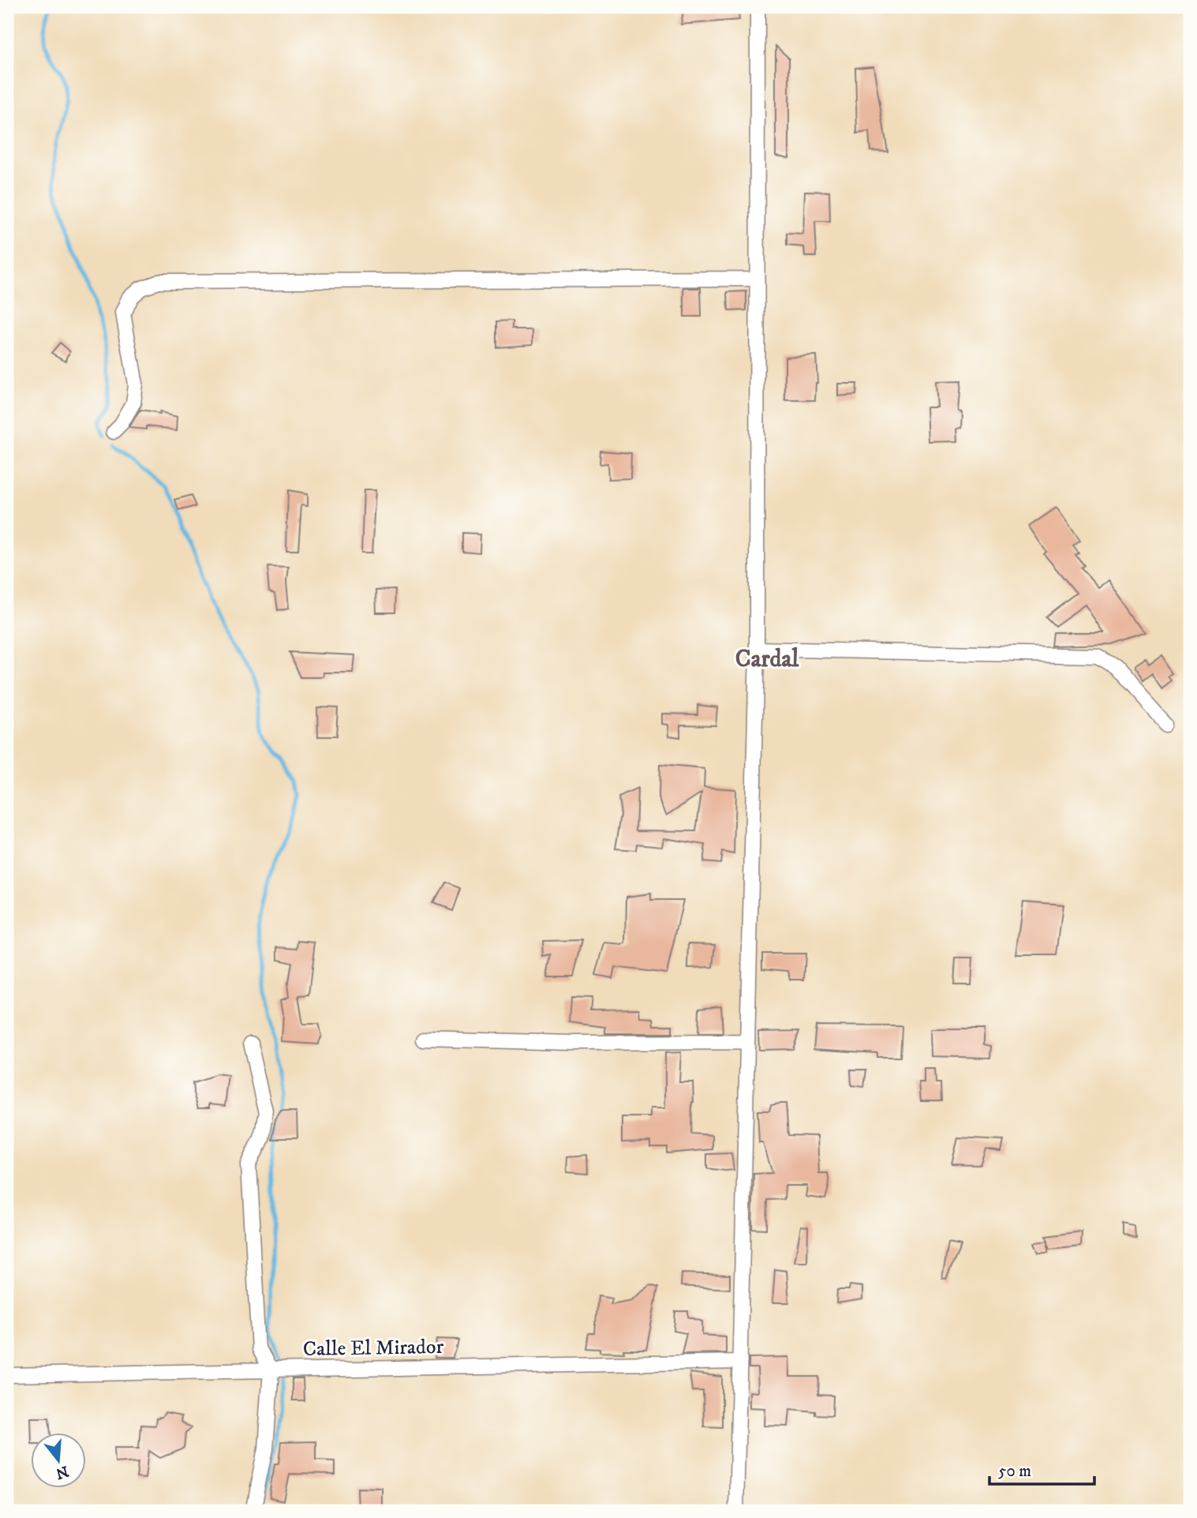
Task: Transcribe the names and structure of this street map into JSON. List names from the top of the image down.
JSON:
{
  "streets": {
    "street": ["Calle El Mirador"]
  },
  "districts": ["Cardal"],
  "scale_bar": "50 m",
  "north": "bottom"
}
